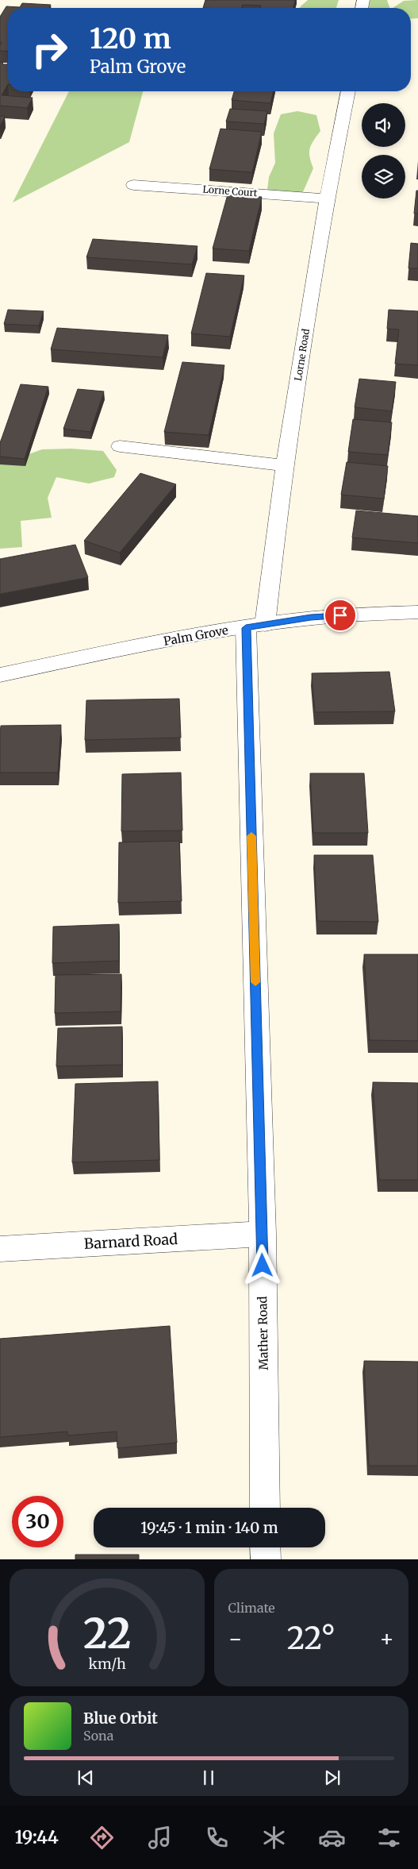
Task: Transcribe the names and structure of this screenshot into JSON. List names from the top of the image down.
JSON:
{
  "streets": {
    "street": [
      "Lorne Court",
      "Lorne Road",
      "Palm Grove",
      "Barnard Road",
      "Mather Road"
    ]
  },
  "crossings": [
    ["Lorne Court", "Lorne Road"],
    ["Lorne Road", "Palm Grove"],
    ["Lorne Road", "Mather Road"],
    ["Palm Grove", "Mather Road"],
    ["Barnard Road", "Mather Road"]
  ],
  "page": {
    "turn": ["120 m", "Palm Grove"],
    "limit": "30",
    "trip": "19:45 · 1 min · 140 m",
    "tile": "Climate",
    "heat": ["−", "22°", "+"],
    "song": ["Blue Orbit", "Sona"],
    "tabs": "19:44",
    "gauge": ["22", "km/h"]
  }
}
